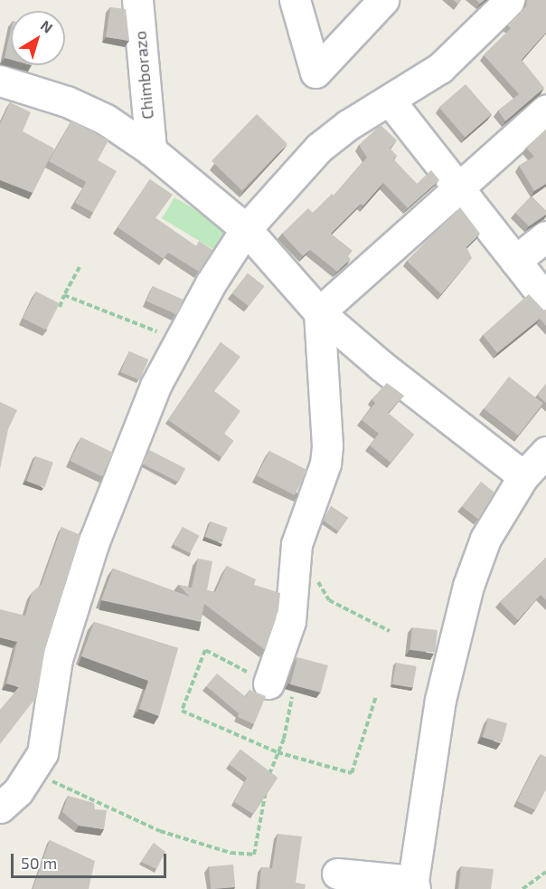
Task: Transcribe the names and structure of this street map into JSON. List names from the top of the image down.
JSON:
{
  "streets": {
    "street": ["Chimborazo"]
  },
  "scale_bar": "50 m",
  "north": "top right"
}
